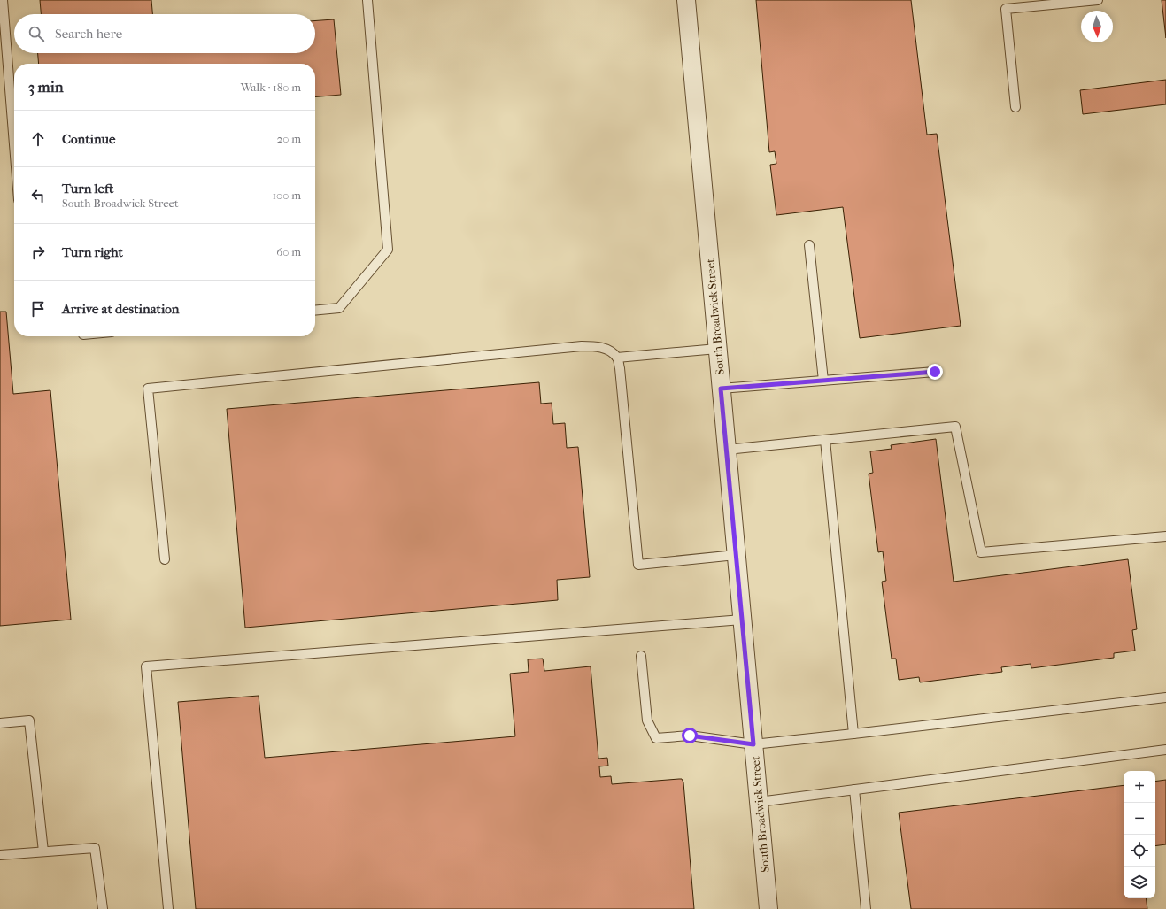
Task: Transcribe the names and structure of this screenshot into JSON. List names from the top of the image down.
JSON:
{
  "streets": {
    "street": ["South Broadwick Street"]
  },
  "north": "bottom",
  "page": {
    "search": "Search here",
    "heading": ["3 min", "Walk · 180 m"],
    "list": [
      ["Continue", "20 m"],
      ["Turn left", "South Broadwick Street", "100 m"],
      ["Turn right", "60 m"],
      "Arrive at destination"
    ],
    "map_buttons": ["+", "−"]
  }
}
